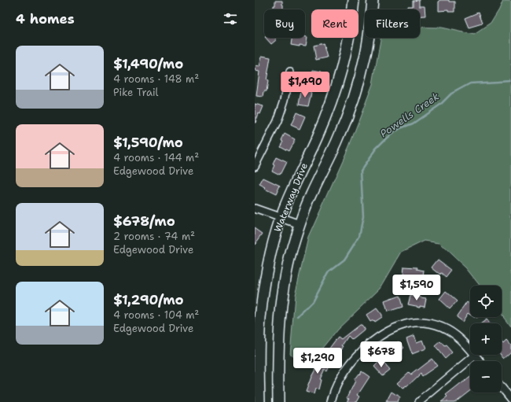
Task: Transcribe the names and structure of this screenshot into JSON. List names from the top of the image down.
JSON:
{
  "streets": {
    "main road": ["Waterway Drive"]
  },
  "water": ["Powells Creek"],
  "page": {
    "heading": "4 homes",
    "chip": ["Buy", "Rent", "Filters"],
    "list": [
      {
        "name": "$1,490/mo",
        "note": "4 rooms · 148 m² · Pike Trail"
      },
      {
        "name": "$1,590/mo",
        "note": "4 rooms · 144 m² · Edgewood Drive"
      },
      {
        "name": "$678/mo",
        "note": "2 rooms · 74 m² · Edgewood Drive"
      },
      {
        "name": "$1,290/mo",
        "note": "4 rooms · 104 m² · Edgewood Drive"
      }
    ],
    "price": [
      "$1,490",
      "$1,590",
      "$678",
      "$1,290"
    ],
    "map_buttons": ["+", "−"]
  }
}
